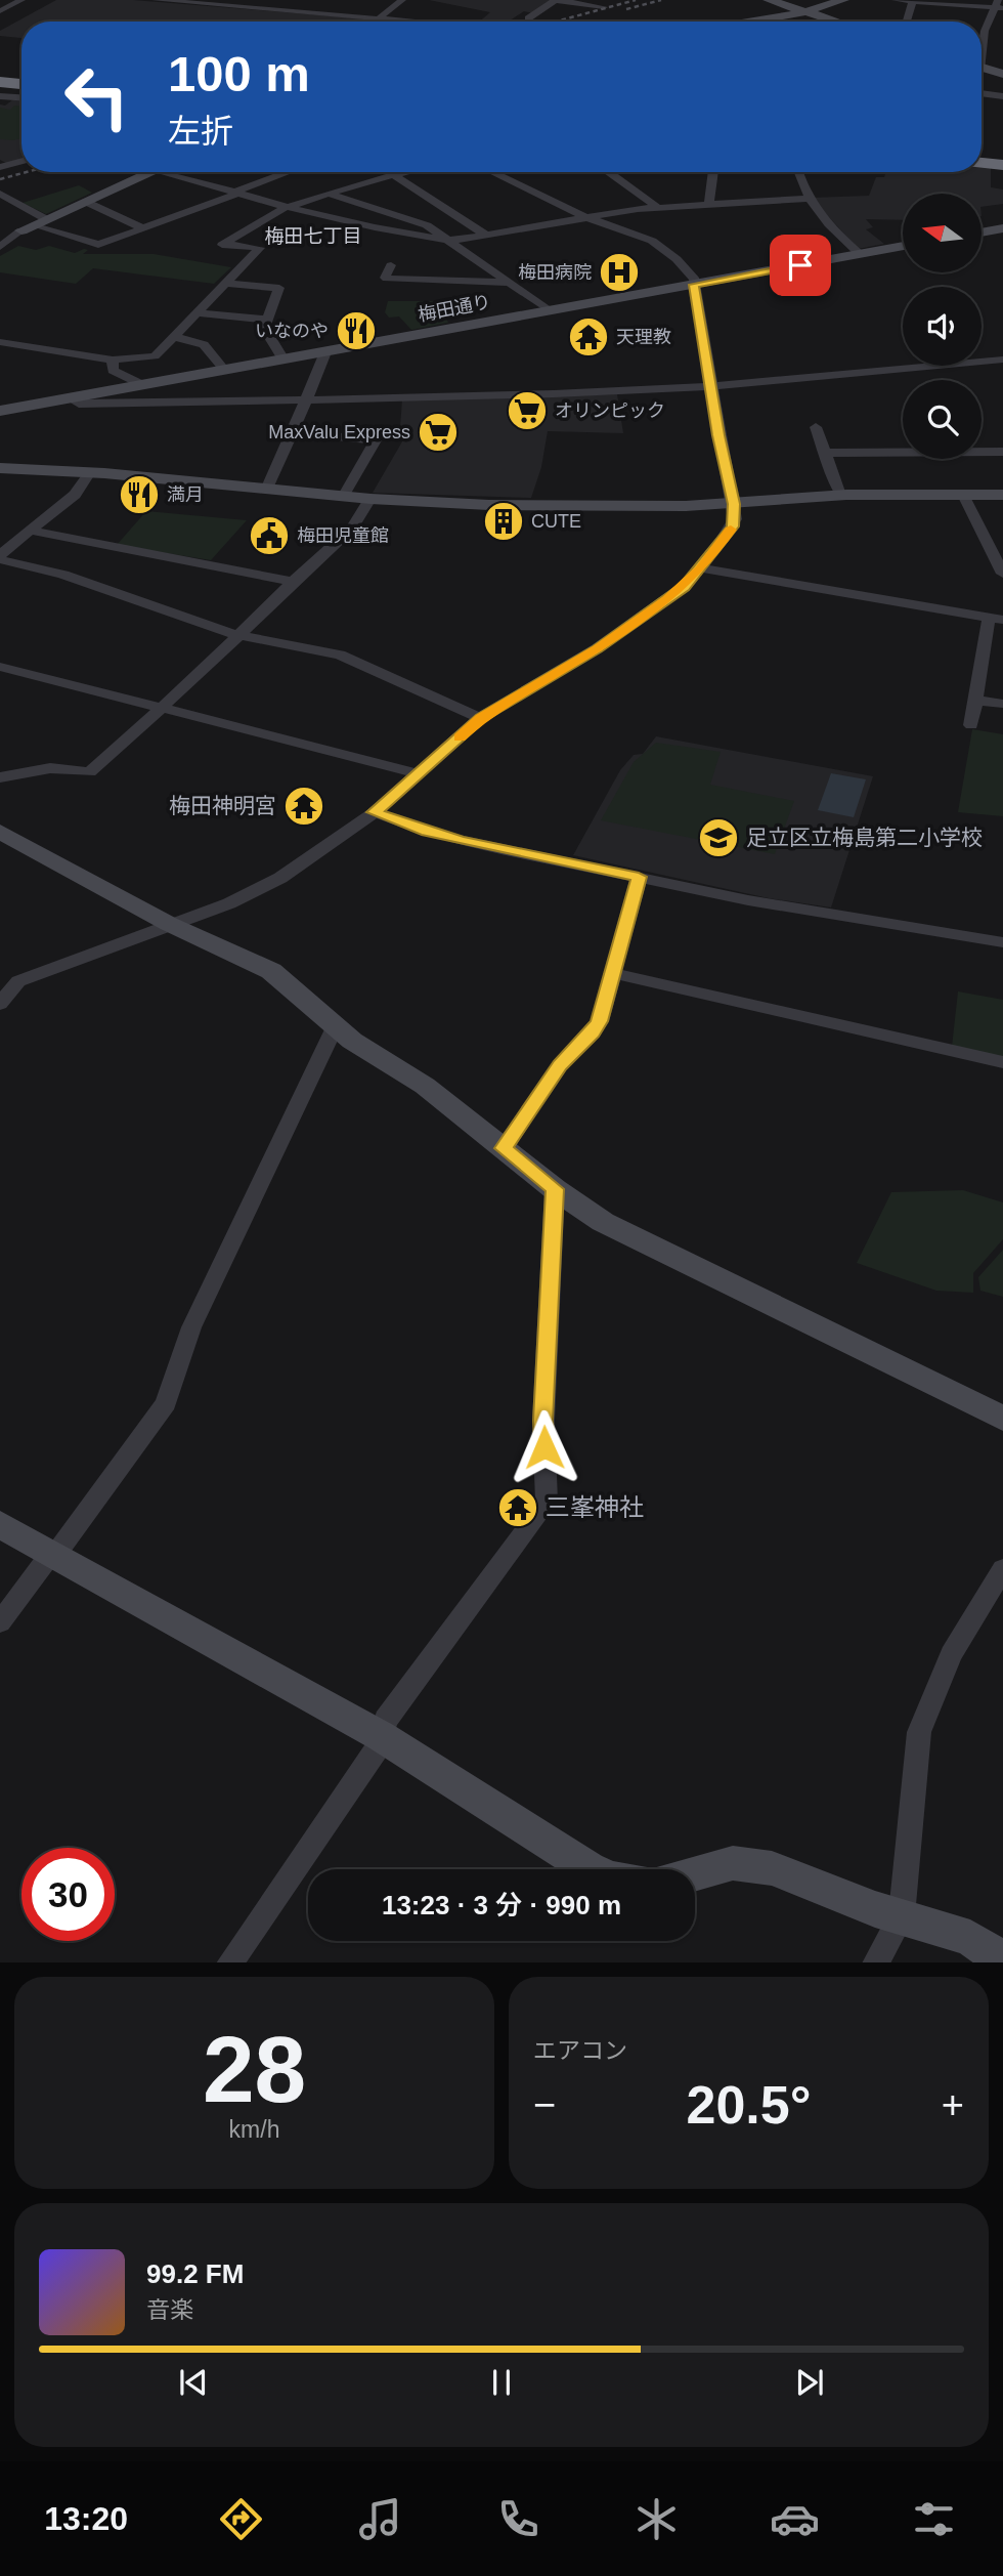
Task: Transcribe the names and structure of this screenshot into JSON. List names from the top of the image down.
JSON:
{
  "streets": {
    "street": ["梅田通り"]
  },
  "districts": ["梅田七丁目"],
  "places": {
    "hospital": ["梅田病院"],
    "restaurant": ["いなのや", "満月"],
    "temple": ["天理教", "梅田神明宮", "三峯神社"],
    "supermarket": ["オリンピック", "MaxValu Express"],
    "building": ["CUTE"],
    "public building": ["梅田児童館"],
    "school or university": ["足立区立梅島第二小学校"]
  },
  "north": "left",
  "page": {
    "turn": ["100 m", "左折"],
    "limit": "30",
    "trip": "13:23 · 3 分 · 990 m",
    "tile": [
      ["28", "km/h"],
      "エアコン"
    ],
    "heat": ["−", "20.5°", "+"],
    "song": ["99.2 FM", "音楽"],
    "tabs": "13:20"
  }
}
